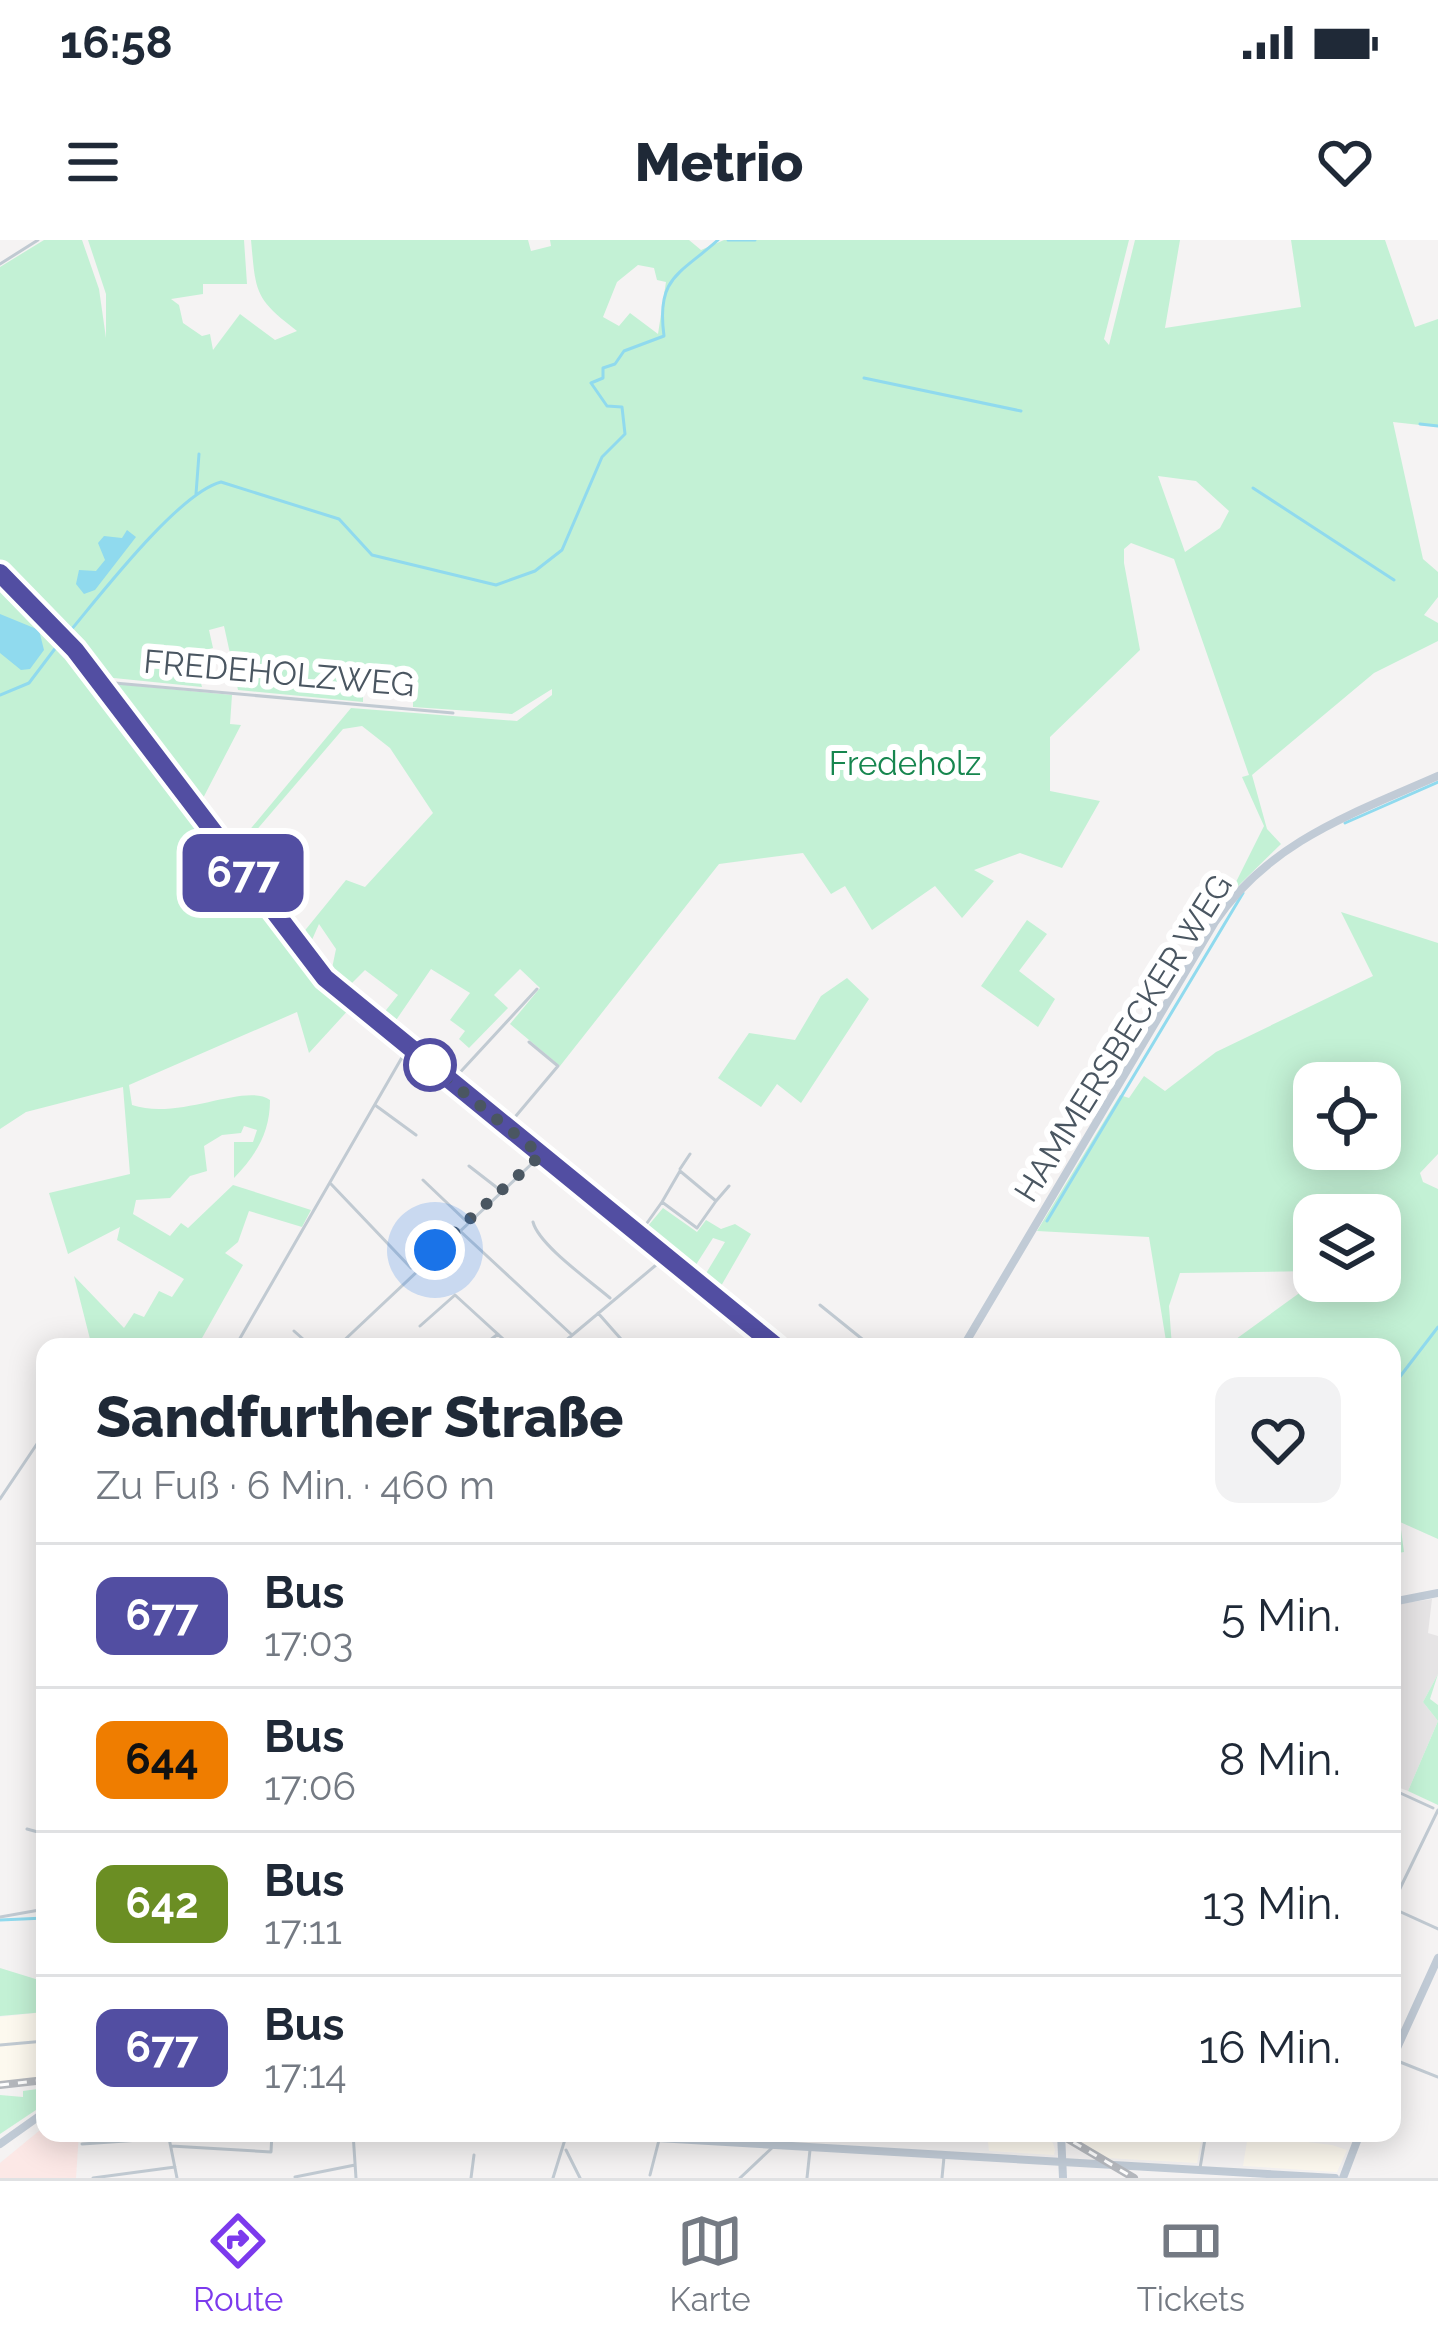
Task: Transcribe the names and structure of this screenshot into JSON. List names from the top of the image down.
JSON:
{
  "streets": {
    "street": ["FREDEHOLZWEG", "HAMMERSBECKER WEG"]
  },
  "parks": ["Fredeholz"],
  "lines": ["bus line 677"],
  "page": {
    "status": "16:58",
    "header": "Metrio",
    "on_map": "677",
    "heading": ["Sandfurther Straße", "Zu Fuß · 6 Min. · 460 m"],
    "list": [
      {
        "mark": "677",
        "name": "Bus",
        "note": "17:03",
        "value": "5 Min."
      },
      {
        "mark": "644",
        "name": "Bus",
        "note": "17:06",
        "value": "8 Min."
      },
      {
        "mark": "642",
        "name": "Bus",
        "note": "17:11",
        "value": "13 Min."
      },
      {
        "mark": "677",
        "name": "Bus",
        "note": "17:14",
        "value": "16 Min."
      }
    ],
    "tabs": ["Route", "Karte", "Tickets"]
  }
}
